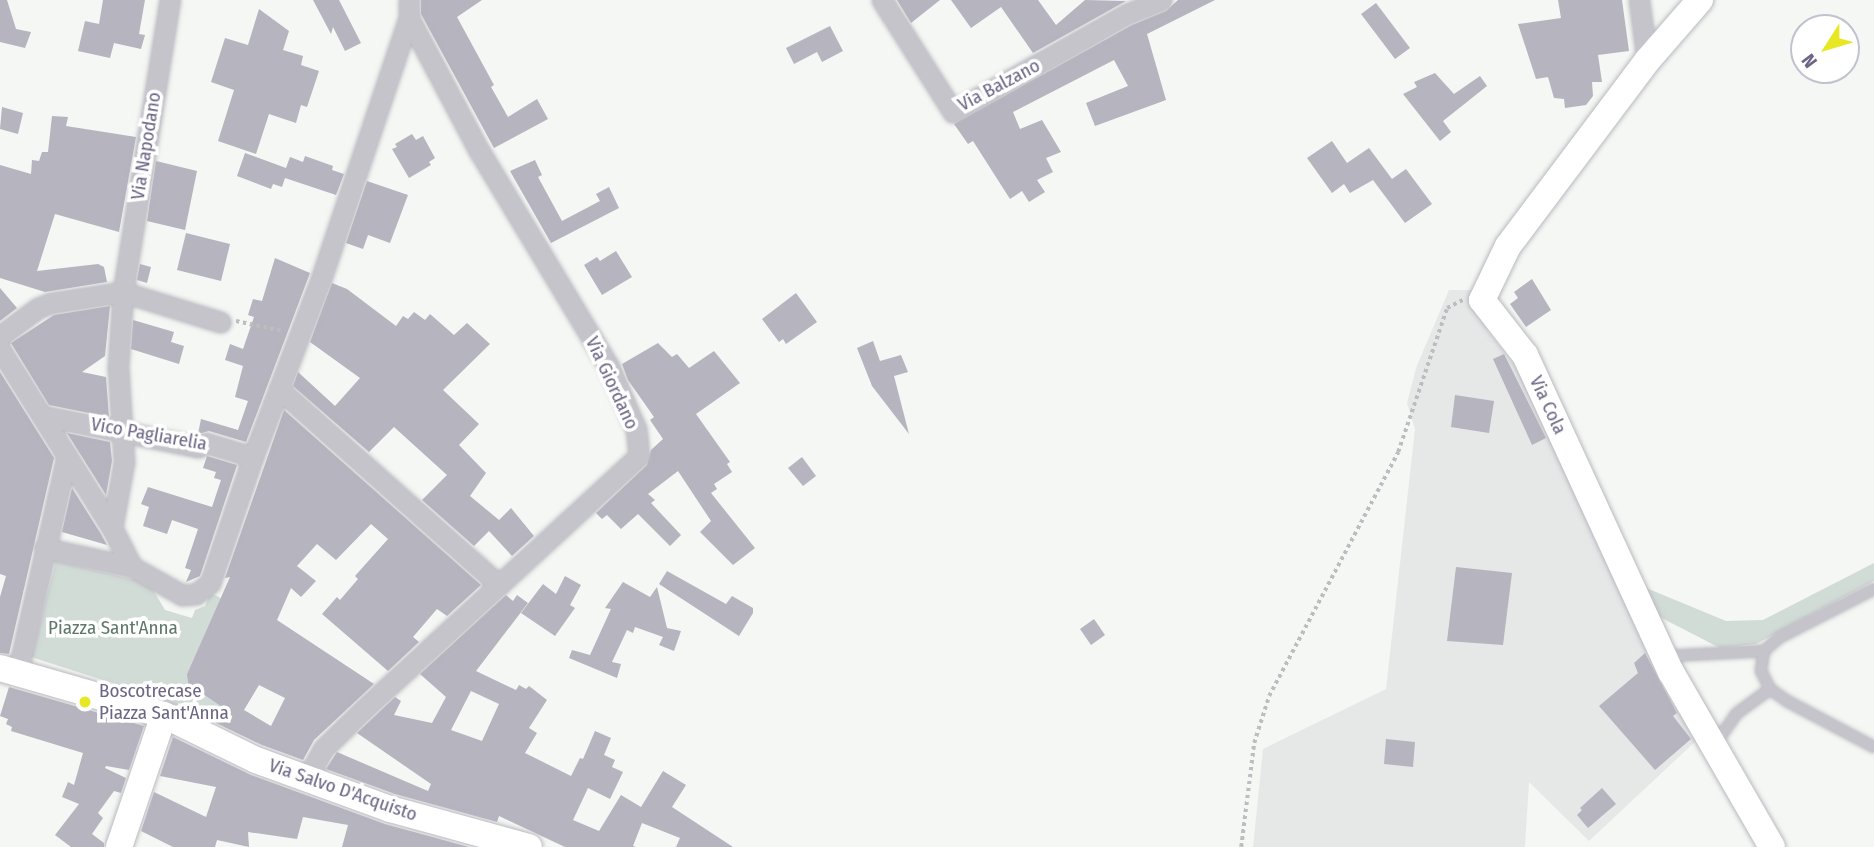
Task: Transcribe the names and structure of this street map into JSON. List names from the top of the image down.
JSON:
{
  "streets": {
    "street": [
      "Via Balzano",
      "Via Napodano",
      "Via Giordano",
      "Via Cola",
      "Vico Pagliarelia",
      "Via Salvo D'Acquisto"
    ]
  },
  "crossings": [
    ["Via Napodano", "Vico Pagliarelia"],
    ["Via Giordano", "Via Salvo D'Acquisto"]
  ],
  "parks": ["Piazza Sant'Anna"],
  "places": ["Boscotrecase Piazza Sant'Anna"],
  "north": "bottom left"
}
